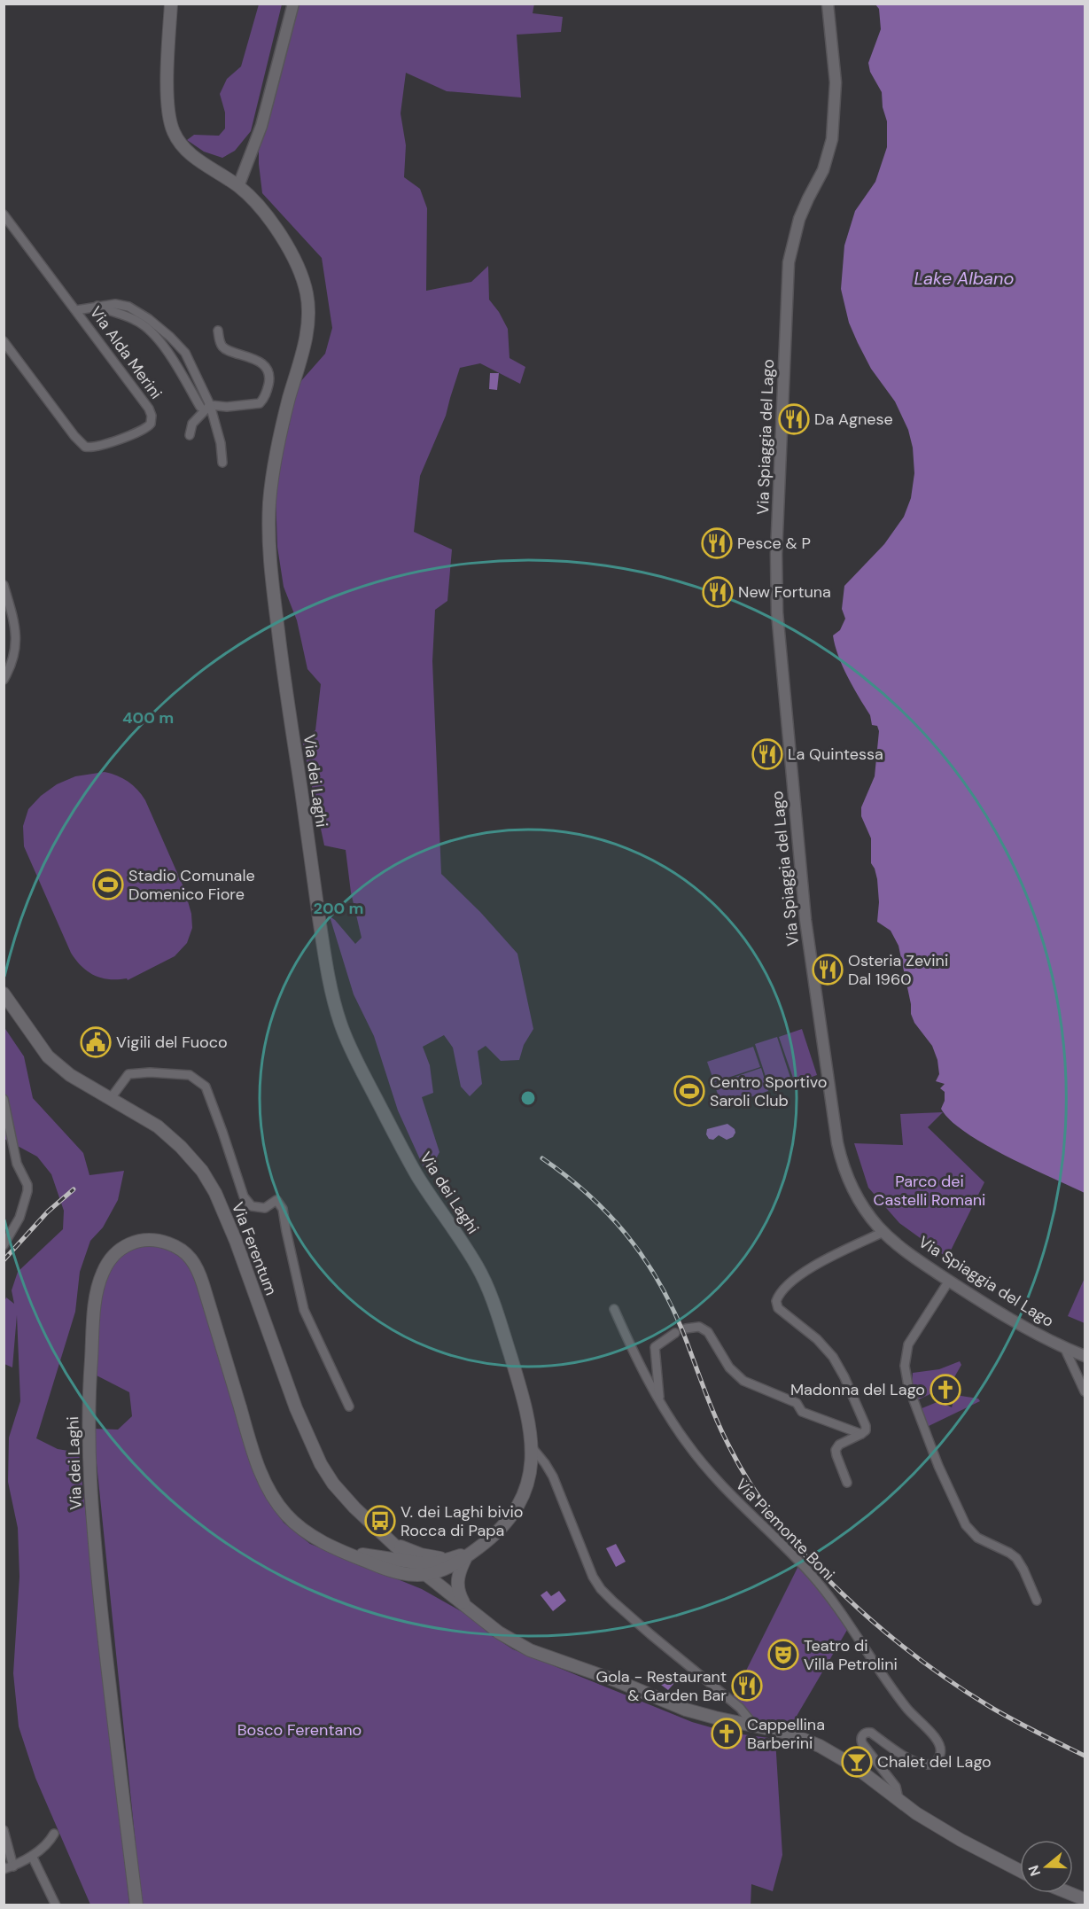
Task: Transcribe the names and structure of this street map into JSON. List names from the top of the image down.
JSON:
{
  "streets": {
    "main road": ["Via dei Laghi", "Via Ferentum"],
    "street": ["Via Alda Merini", "Via Spiaggia del Lago", "Via Piemonte Boni"]
  },
  "crossings": [
    ["Via dei Laghi", "Via Ferentum"]
  ],
  "water": ["Lake Albano"],
  "parks": ["Parco dei Castelli Romani", "Bosco Ferentano"],
  "places": {
    "restaurant": [
      "Da Agnese",
      "Pesce & P",
      "New Fortuna",
      "La Quintessa",
      "Osteria Zevini Dal 1960",
      "Gola - Restaurant & Garden Bar"
    ],
    "sports": ["Stadio Comunale Domenico Fiore", "Centro Sportivo Saroli Club"],
    "public building": ["Vigili del Fuoco"],
    "church": ["Madonna del Lago", "Cappellina Barberini"],
    "bus stop": ["V. dei Laghi bivio Rocca di Papa"],
    "theatre": ["Teatro di Villa Petrolini"],
    "bar": ["Chalet del Lago"]
  },
  "north": "left",
  "rings": ["400 m", "200 m"]
}
